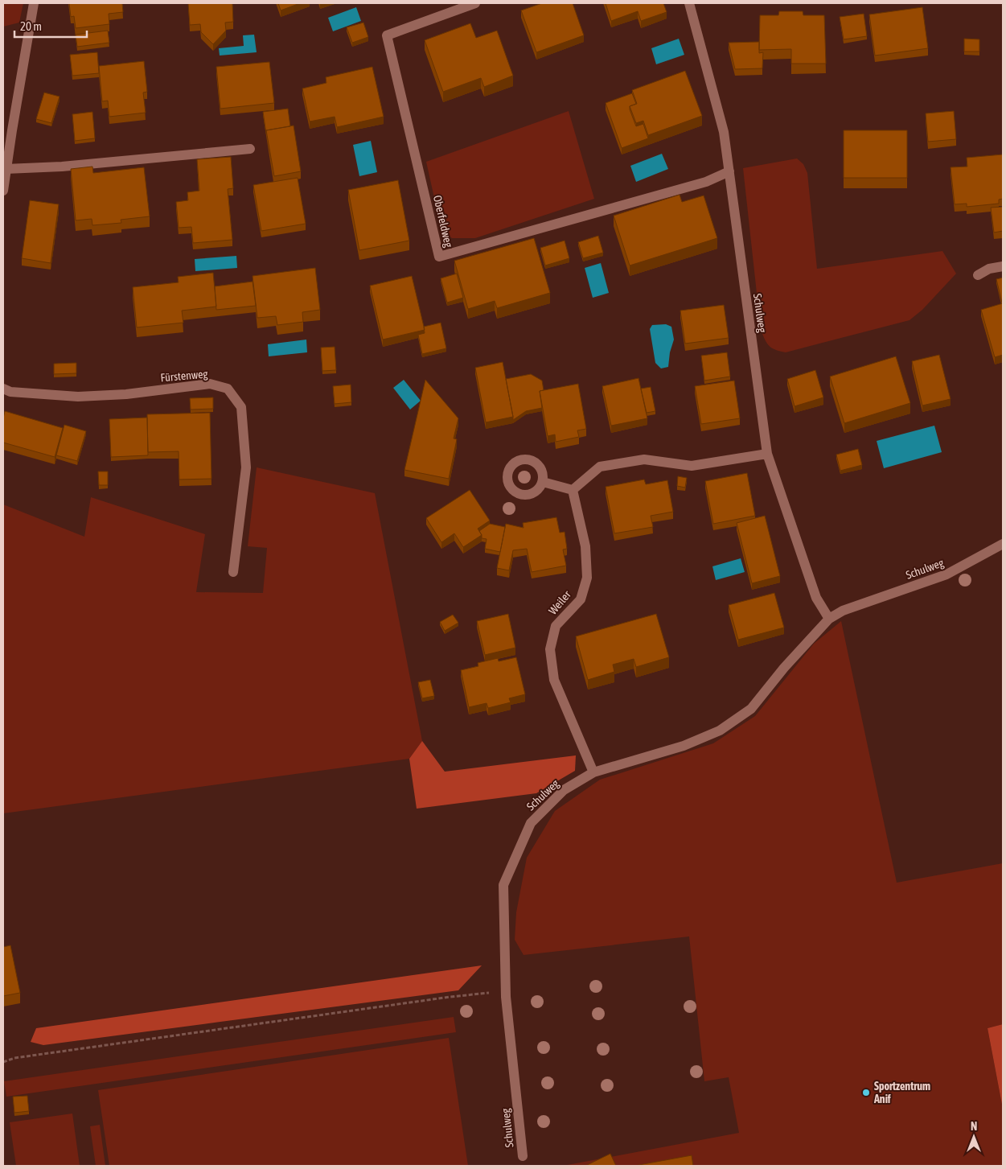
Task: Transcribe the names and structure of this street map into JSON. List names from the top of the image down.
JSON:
{
  "streets": {
    "street": [
      "Oberfeldweg",
      "Schulweg",
      "Fürstenweg",
      "Weiler"
    ]
  },
  "crossings": [
    ["Oberfeldweg", "Schulweg"],
    ["Schulweg", "Weiler"]
  ],
  "places": ["Sportzentrum Anif"],
  "scale_bar": "20 m",
  "north": "top"
}
